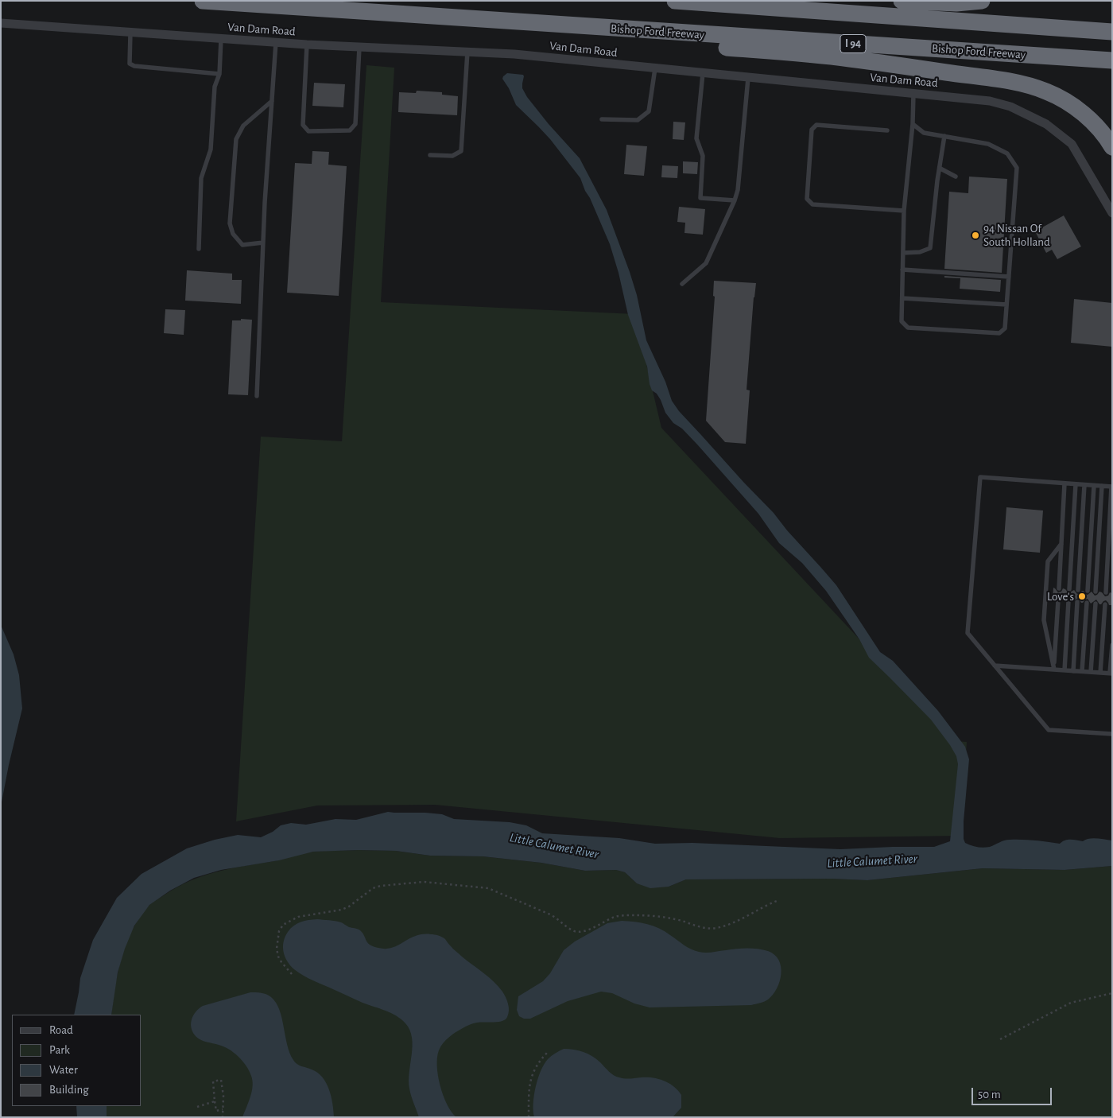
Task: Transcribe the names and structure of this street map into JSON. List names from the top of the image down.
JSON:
{
  "streets": {
    "highway": ["Bishop Ford Freeway", "I 94"],
    "street": ["Van Dam Road"]
  },
  "water": ["Little Calumet River"],
  "places": ["94 Nissan Of South Holland", "Love's"],
  "legend": [
    "Road",
    "Park",
    "Water",
    "Building"
  ],
  "scale_bar": "50 m"
}
